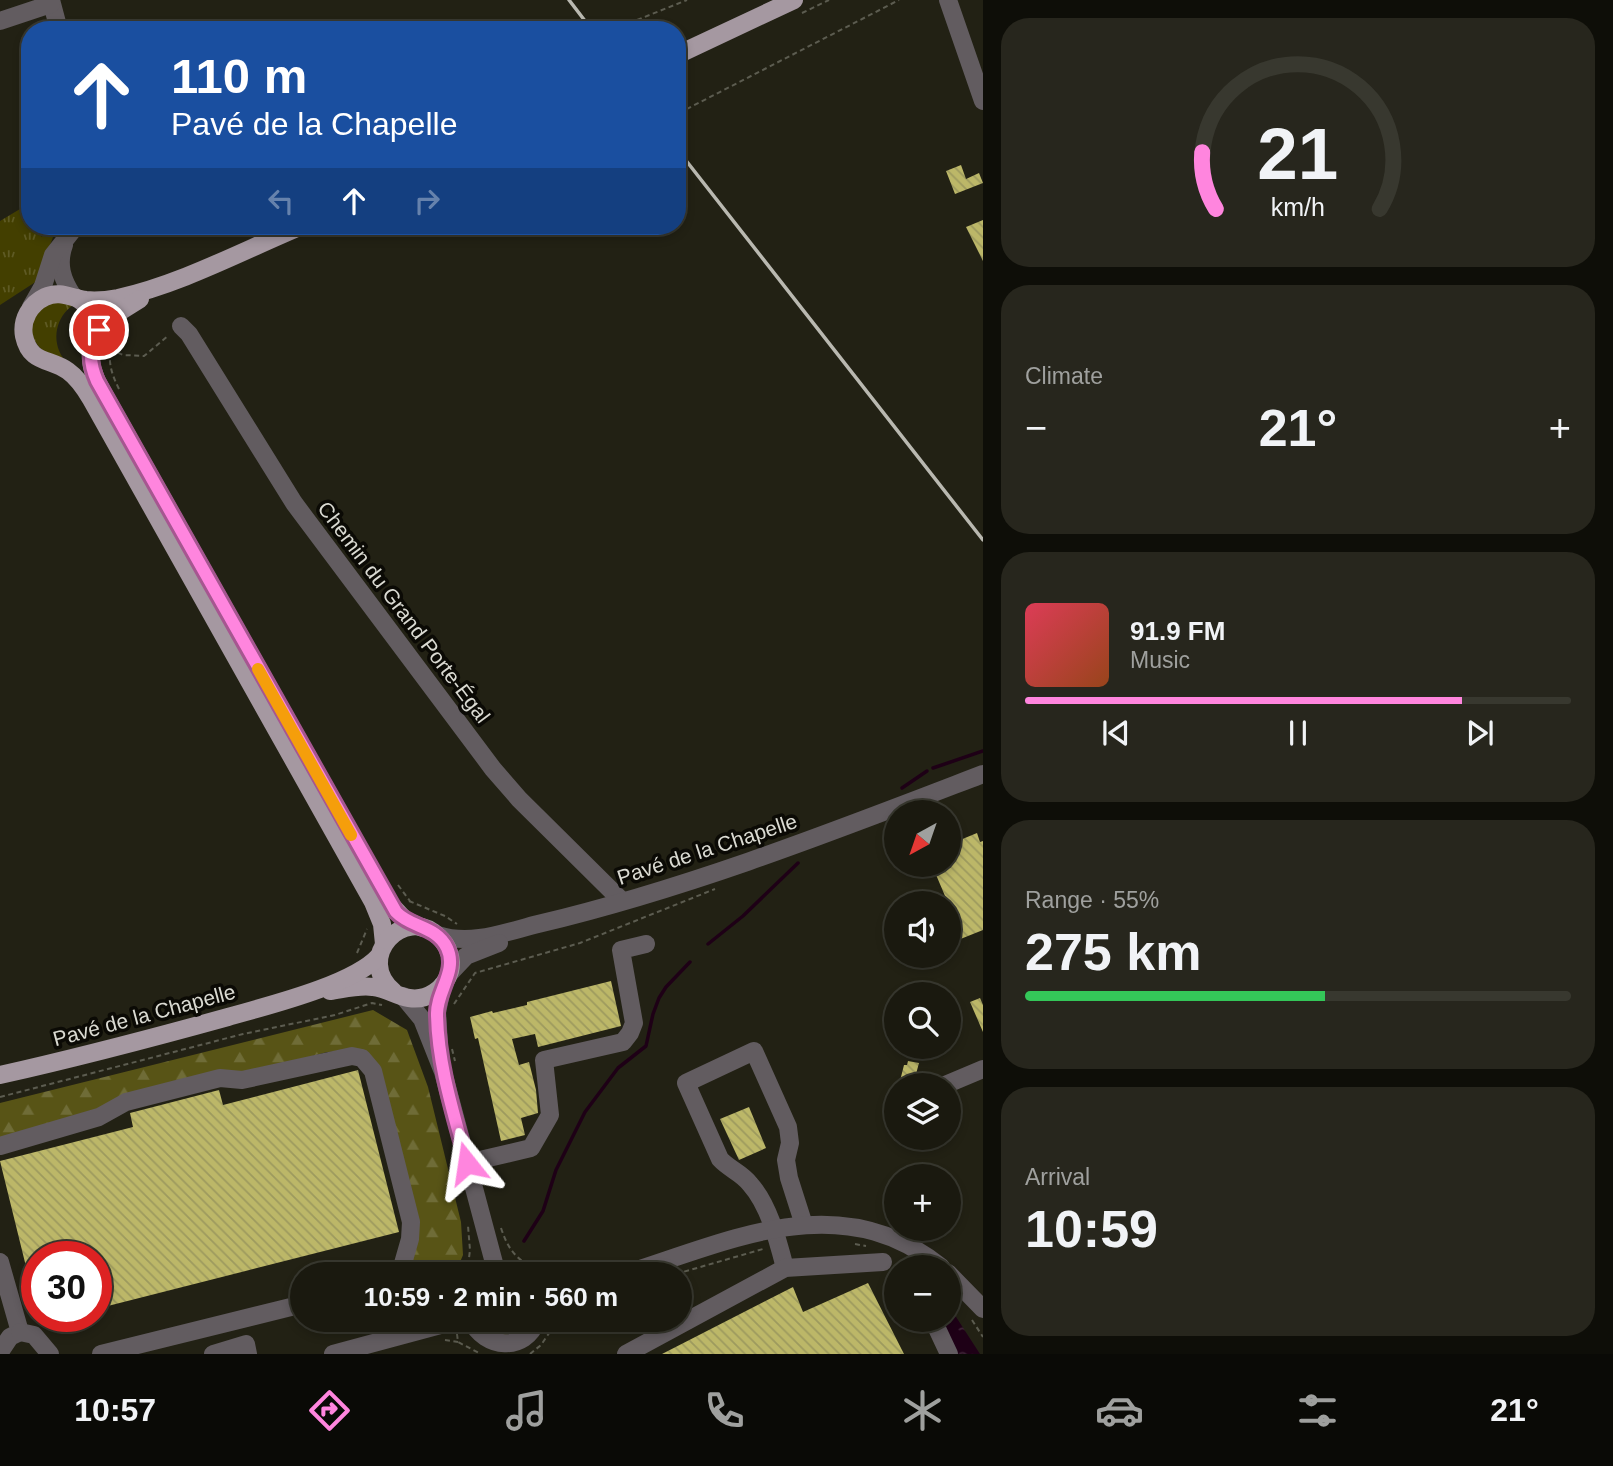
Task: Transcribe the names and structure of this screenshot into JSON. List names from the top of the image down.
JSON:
{
  "streets": {
    "main road": ["Pavé de la Chapelle"],
    "street": ["Chemin du Grand Porte-Égal"]
  },
  "crossings": [
    ["Chemin du Grand Porte-Égal", "Pavé de la Chapelle"]
  ],
  "north": "bottom left",
  "page": {
    "turn": ["110 m", "Pavé de la Chapelle"],
    "tile": [
      "Climate",
      ["Range · 55%", "275 km"],
      ["Arrival", "10:59"]
    ],
    "heat": ["−", "21°", "+"],
    "song": ["91.9 FM", "Music"],
    "map_buttons": ["+", "−"],
    "limit": "30",
    "trip": "10:59 · 2 min · 560 m",
    "tabs": ["10:57", "21°"],
    "gauge": ["21", "km/h"]
  }
}
